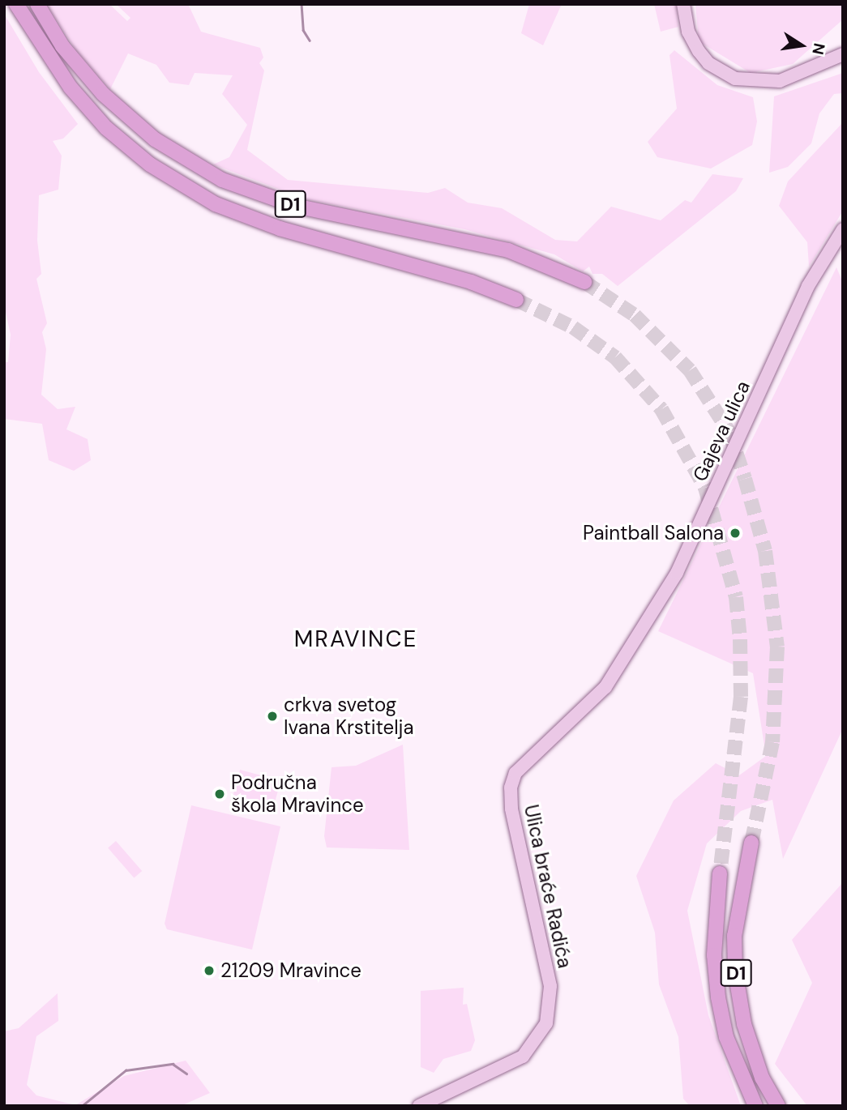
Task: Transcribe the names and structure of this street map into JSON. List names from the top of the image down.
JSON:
{
  "streets": {
    "highway": ["D1"],
    "main road": ["Gajeva ulica", "Ulica braće Radića"]
  },
  "crossings": [
    ["Gajeva ulica", "Ulica braće Radića"]
  ],
  "districts": ["MRAVINCE"],
  "places": [
    "Paintball Salona",
    "crkva svetog Ivana Krstitelja",
    "Područna škola Mravince",
    "21209 Mravince"
  ],
  "north": "right"
}
